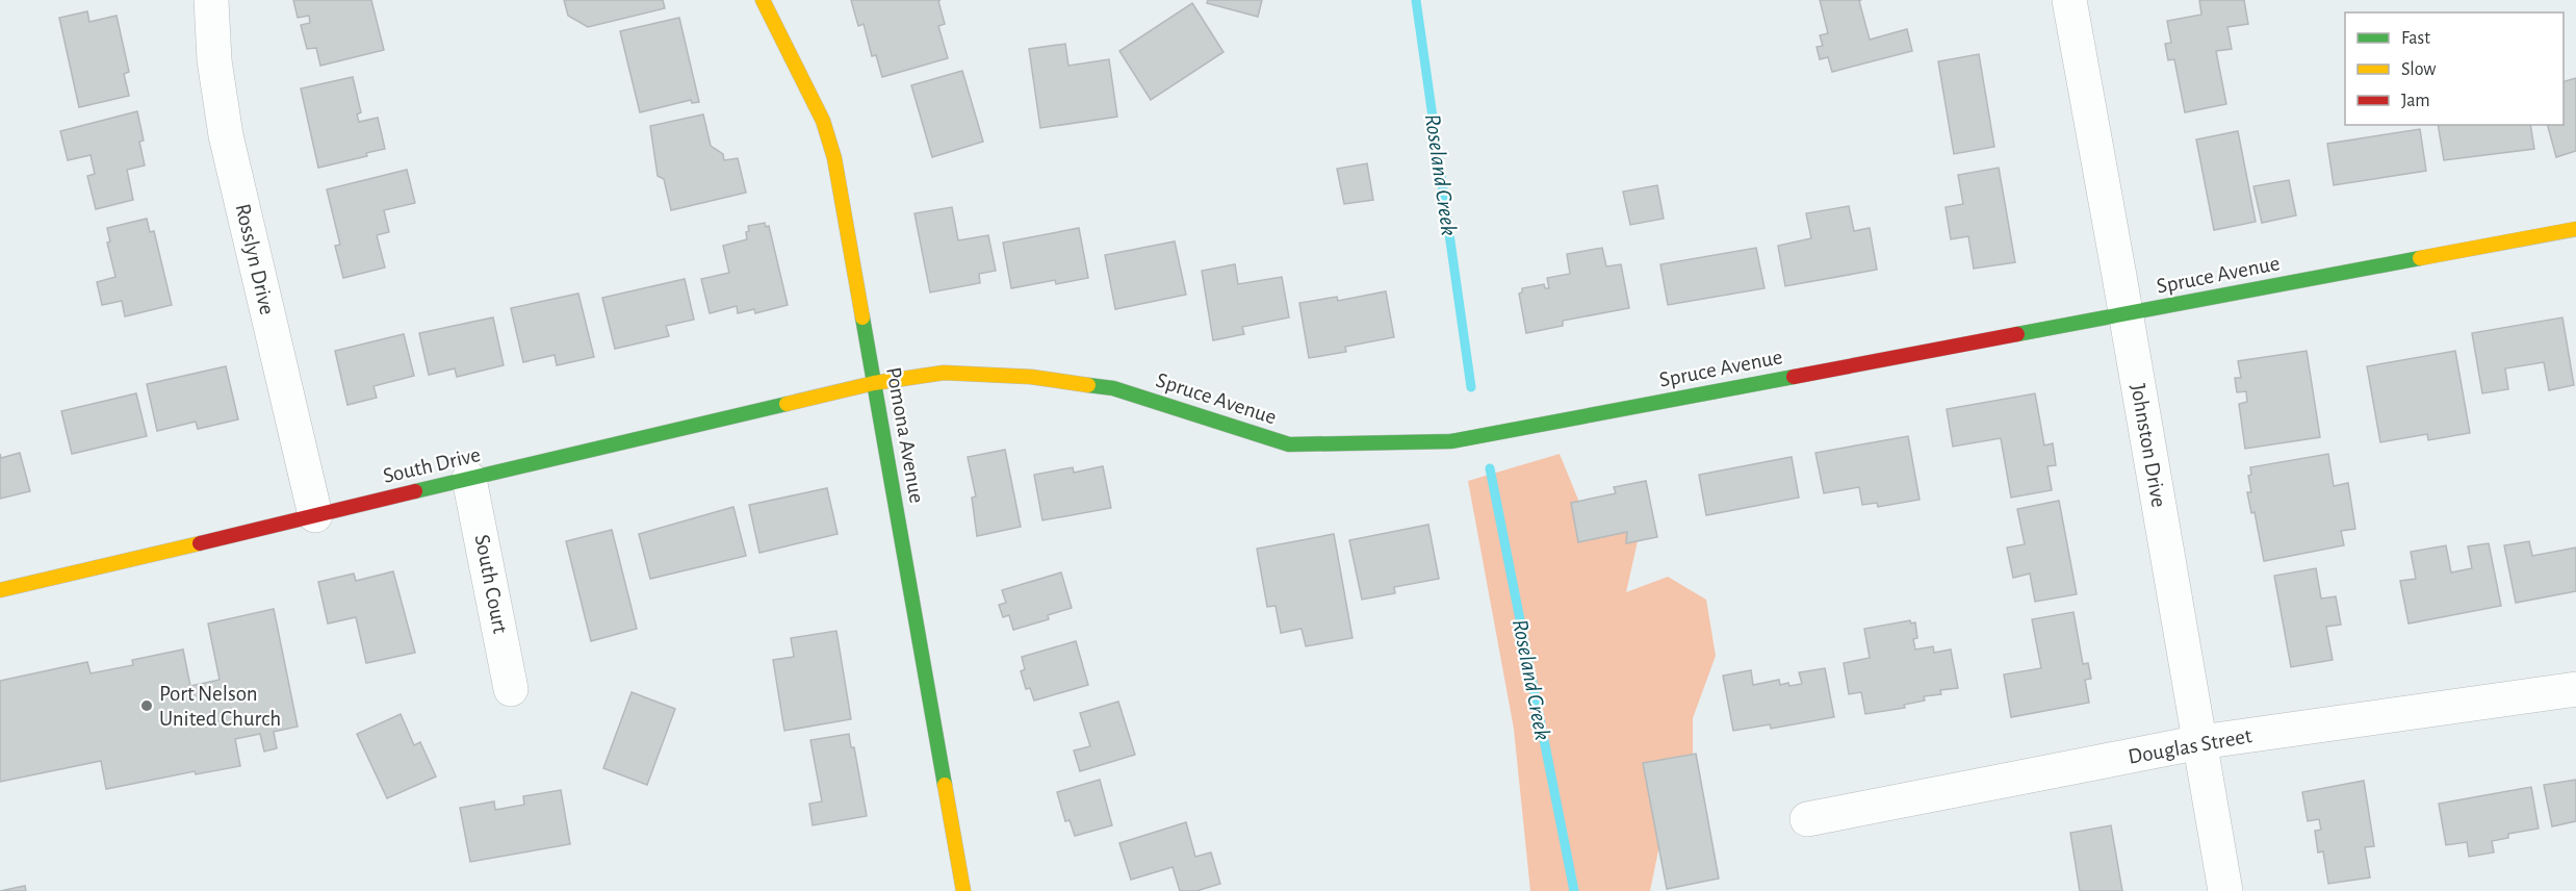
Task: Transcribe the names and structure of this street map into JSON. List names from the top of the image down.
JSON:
{
  "streets": {
    "street": [
      "Rosslyn Drive",
      "Spruce Avenue",
      "Pomona Avenue",
      "Johnston Drive",
      "South Drive",
      "South Court",
      "Douglas Street"
    ]
  },
  "crossings": [
    ["Rosslyn Drive", "South Drive"],
    ["Spruce Avenue", "Pomona Avenue"],
    ["Spruce Avenue", "Johnston Drive"],
    ["Spruce Avenue", "South Drive"],
    ["Pomona Avenue", "South Drive"],
    ["Johnston Drive", "Douglas Street"],
    ["South Drive", "South Court"]
  ],
  "water": ["Roseland Creek"],
  "places": ["Port Nelson United Church"],
  "legend": ["Fast", "Slow", "Jam"]
}
